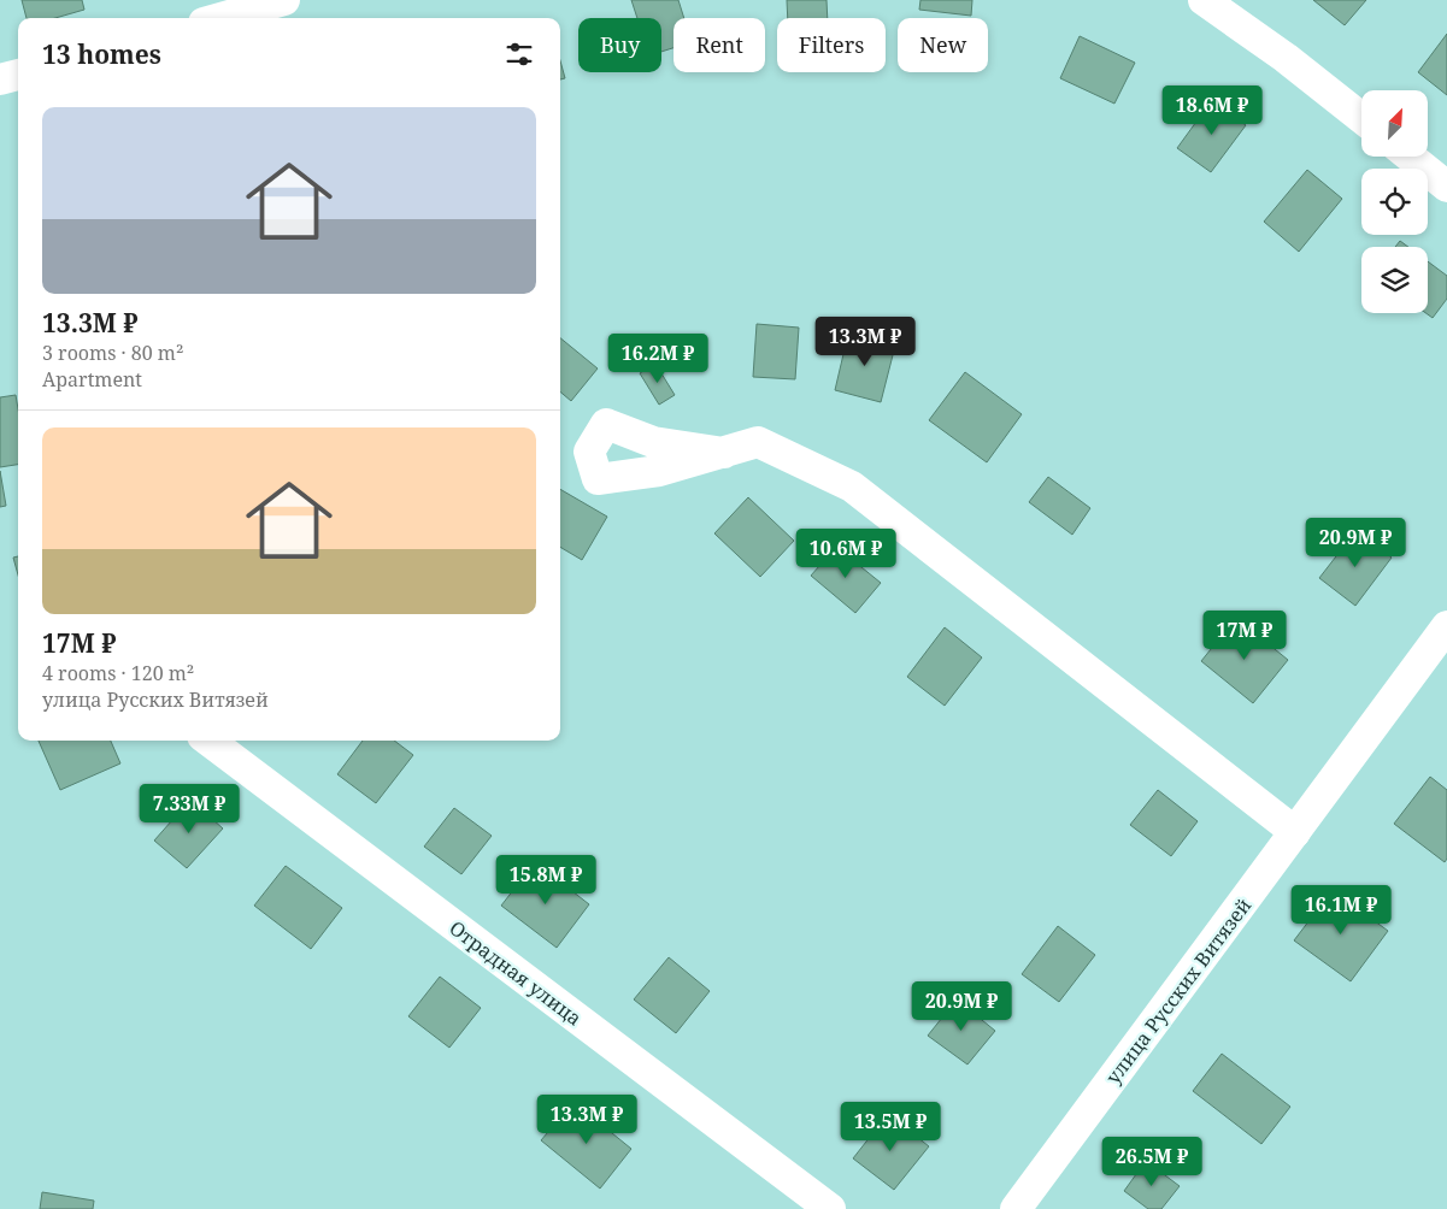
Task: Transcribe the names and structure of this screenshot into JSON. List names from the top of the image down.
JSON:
{
  "streets": {
    "street": ["Отрадная улица", "улица Русских Витязей"]
  },
  "north": "top right",
  "page": {
    "chip": [
      "Buy",
      "Rent",
      "Filters",
      "New"
    ],
    "heading": "13 homes",
    "price": [
      "18.6M ₽",
      "13.3M ₽",
      "16.2M ₽",
      "20.9M ₽",
      "10.6M ₽",
      "17M ₽",
      "7.33M ₽",
      "15.8M ₽",
      "16.1M ₽",
      "20.9M ₽",
      "13.3M ₽",
      "13.5M ₽",
      "26.5M ₽"
    ],
    "list": [
      {
        "name": "13.3M ₽",
        "note": "3 rooms · 80 m² · Apartment"
      },
      {
        "name": "17M ₽",
        "note": "4 rooms · 120 m² · улица Русских Витязей"
      }
    ]
  }
}
